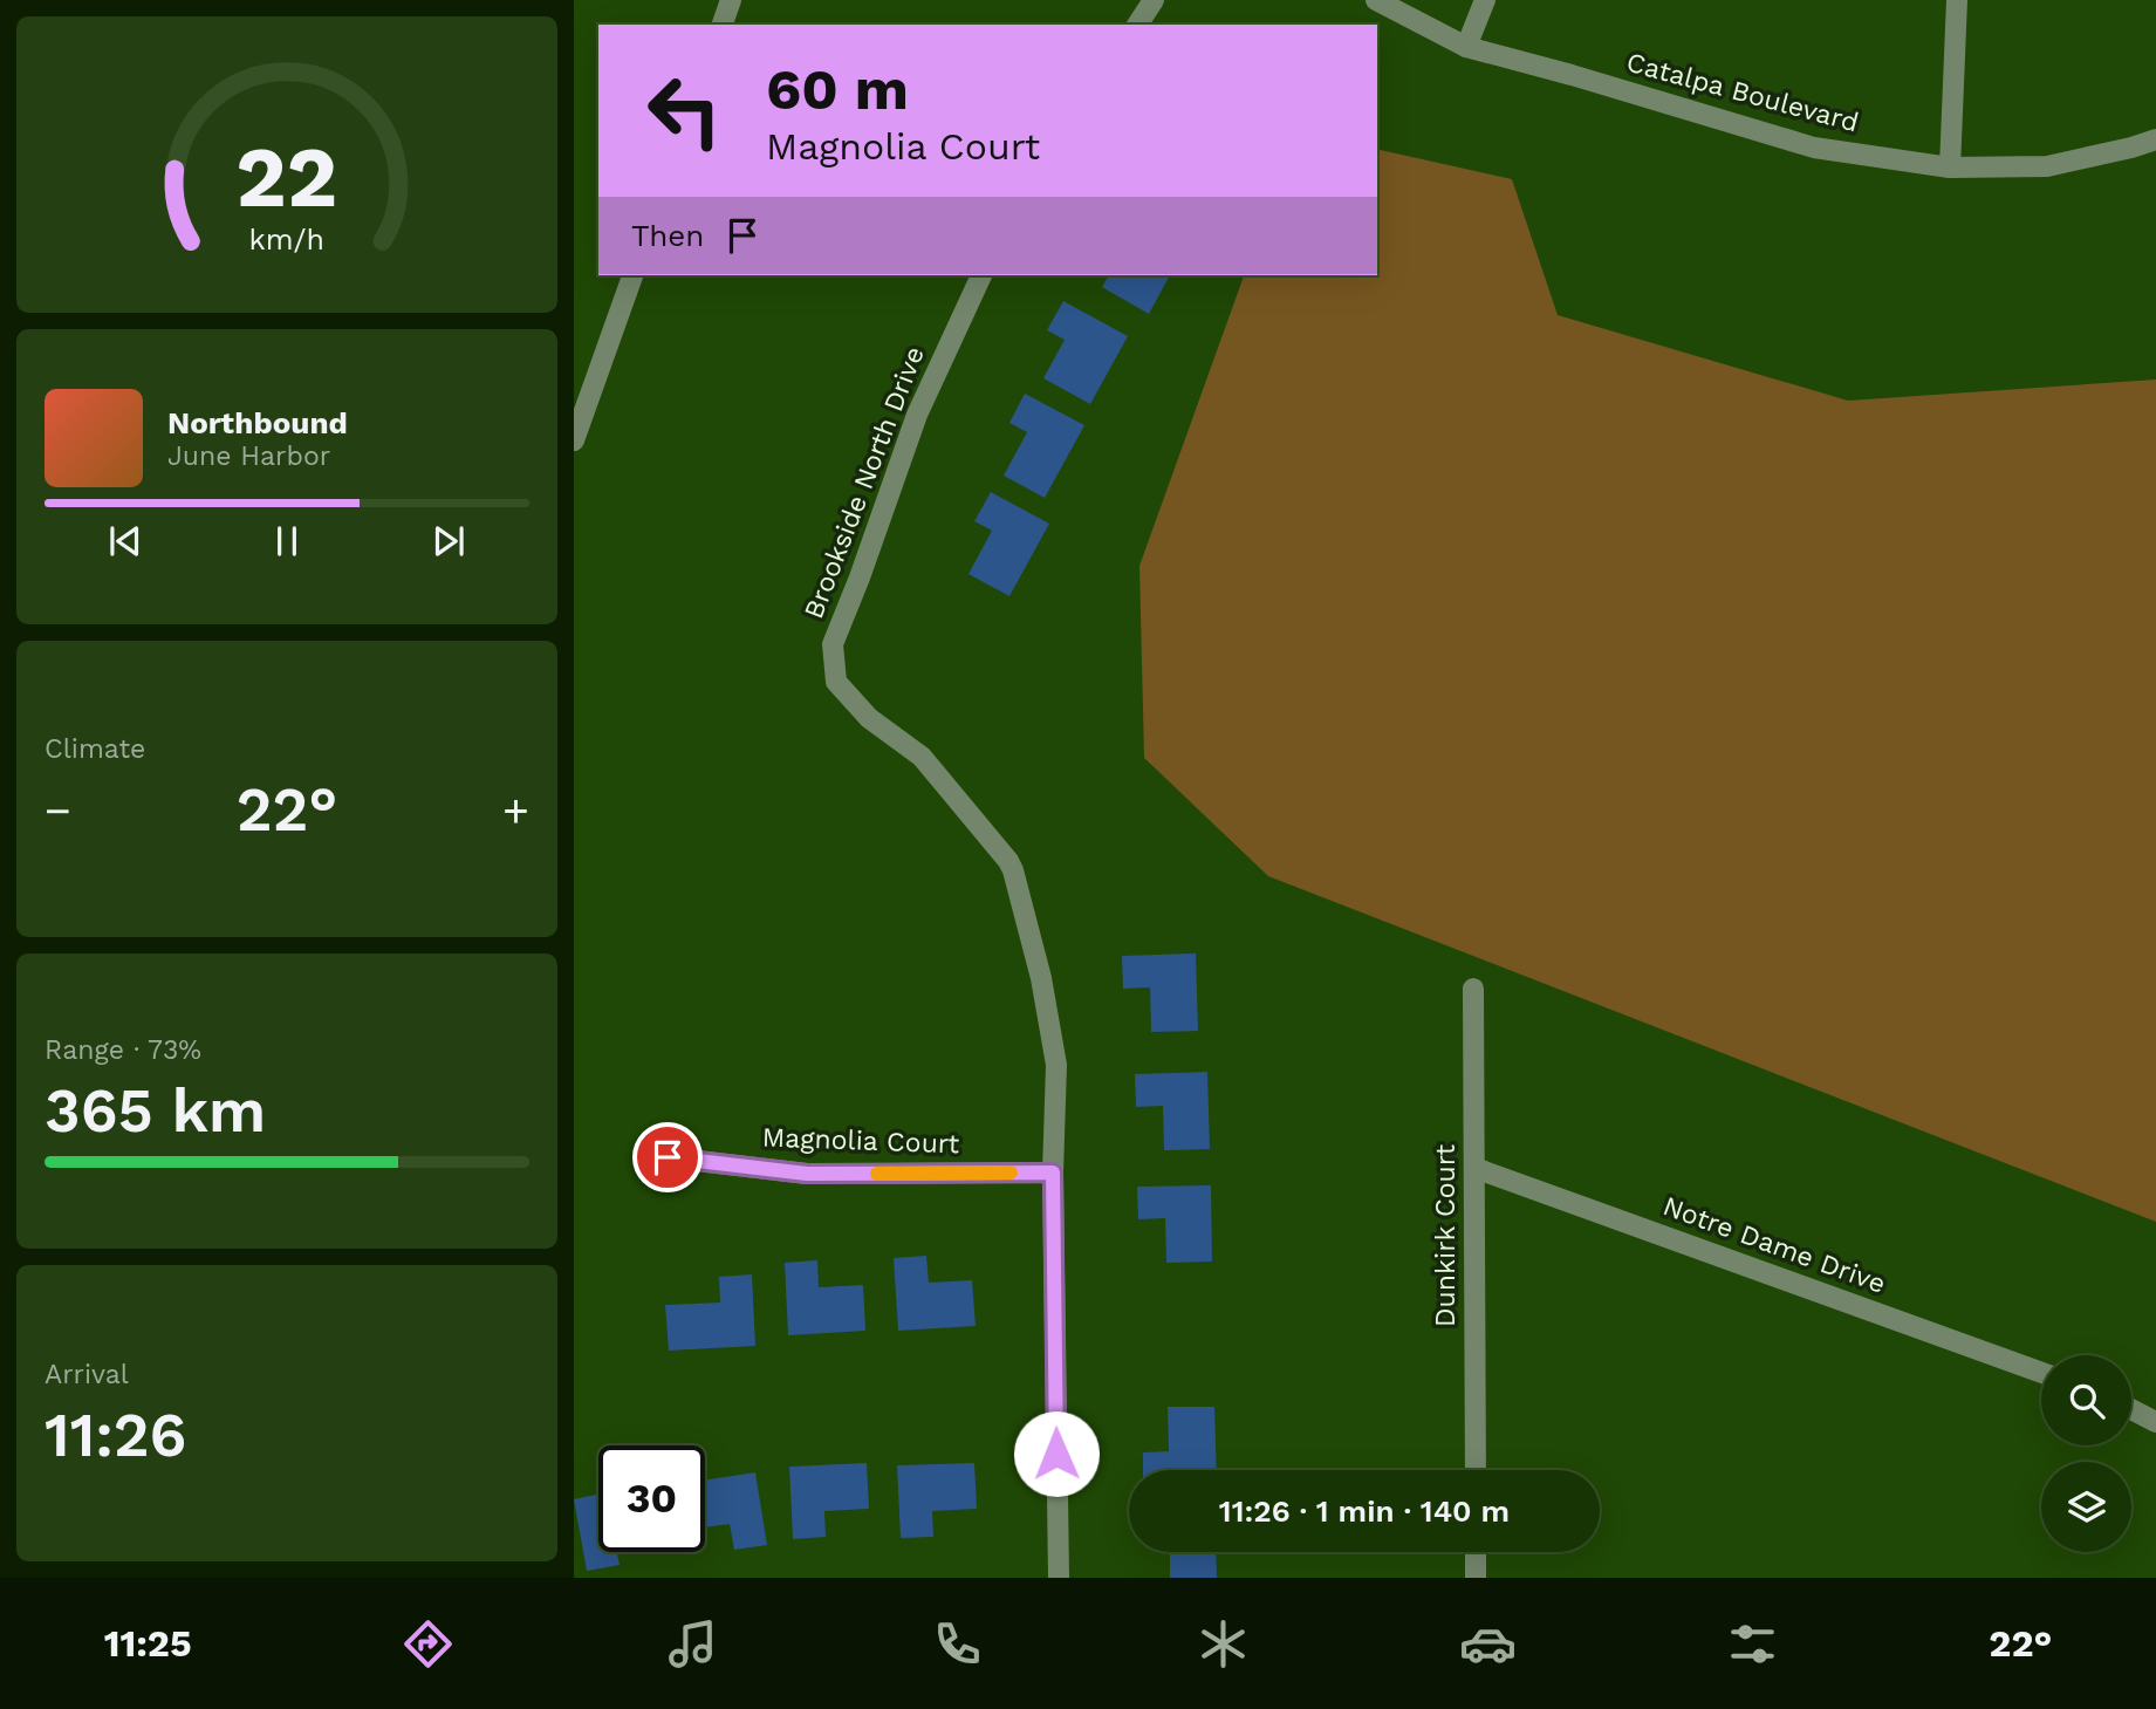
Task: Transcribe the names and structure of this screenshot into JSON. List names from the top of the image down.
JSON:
{
  "streets": {
    "street": [
      "Catalpa Boulevard",
      "Brookside North Drive",
      "Magnolia Court",
      "Dunkirk Court",
      "Notre Dame Drive"
    ]
  },
  "crossings": [
    ["Brookside North Drive", "Magnolia Court"],
    ["Dunkirk Court", "Notre Dame Drive"]
  ],
  "page": {
    "turn": ["60 m", "Magnolia Court"],
    "then": "Then",
    "song": ["Northbound", "June Harbor"],
    "tile": [
      "Climate",
      ["Range · 73%", "365 km"],
      ["Arrival", "11:26"]
    ],
    "heat": ["−", "22°", "+"],
    "limit": "30",
    "trip": "11:26 · 1 min · 140 m",
    "tabs": ["11:25", "22°"],
    "gauge": ["22", "km/h"]
  }
}
